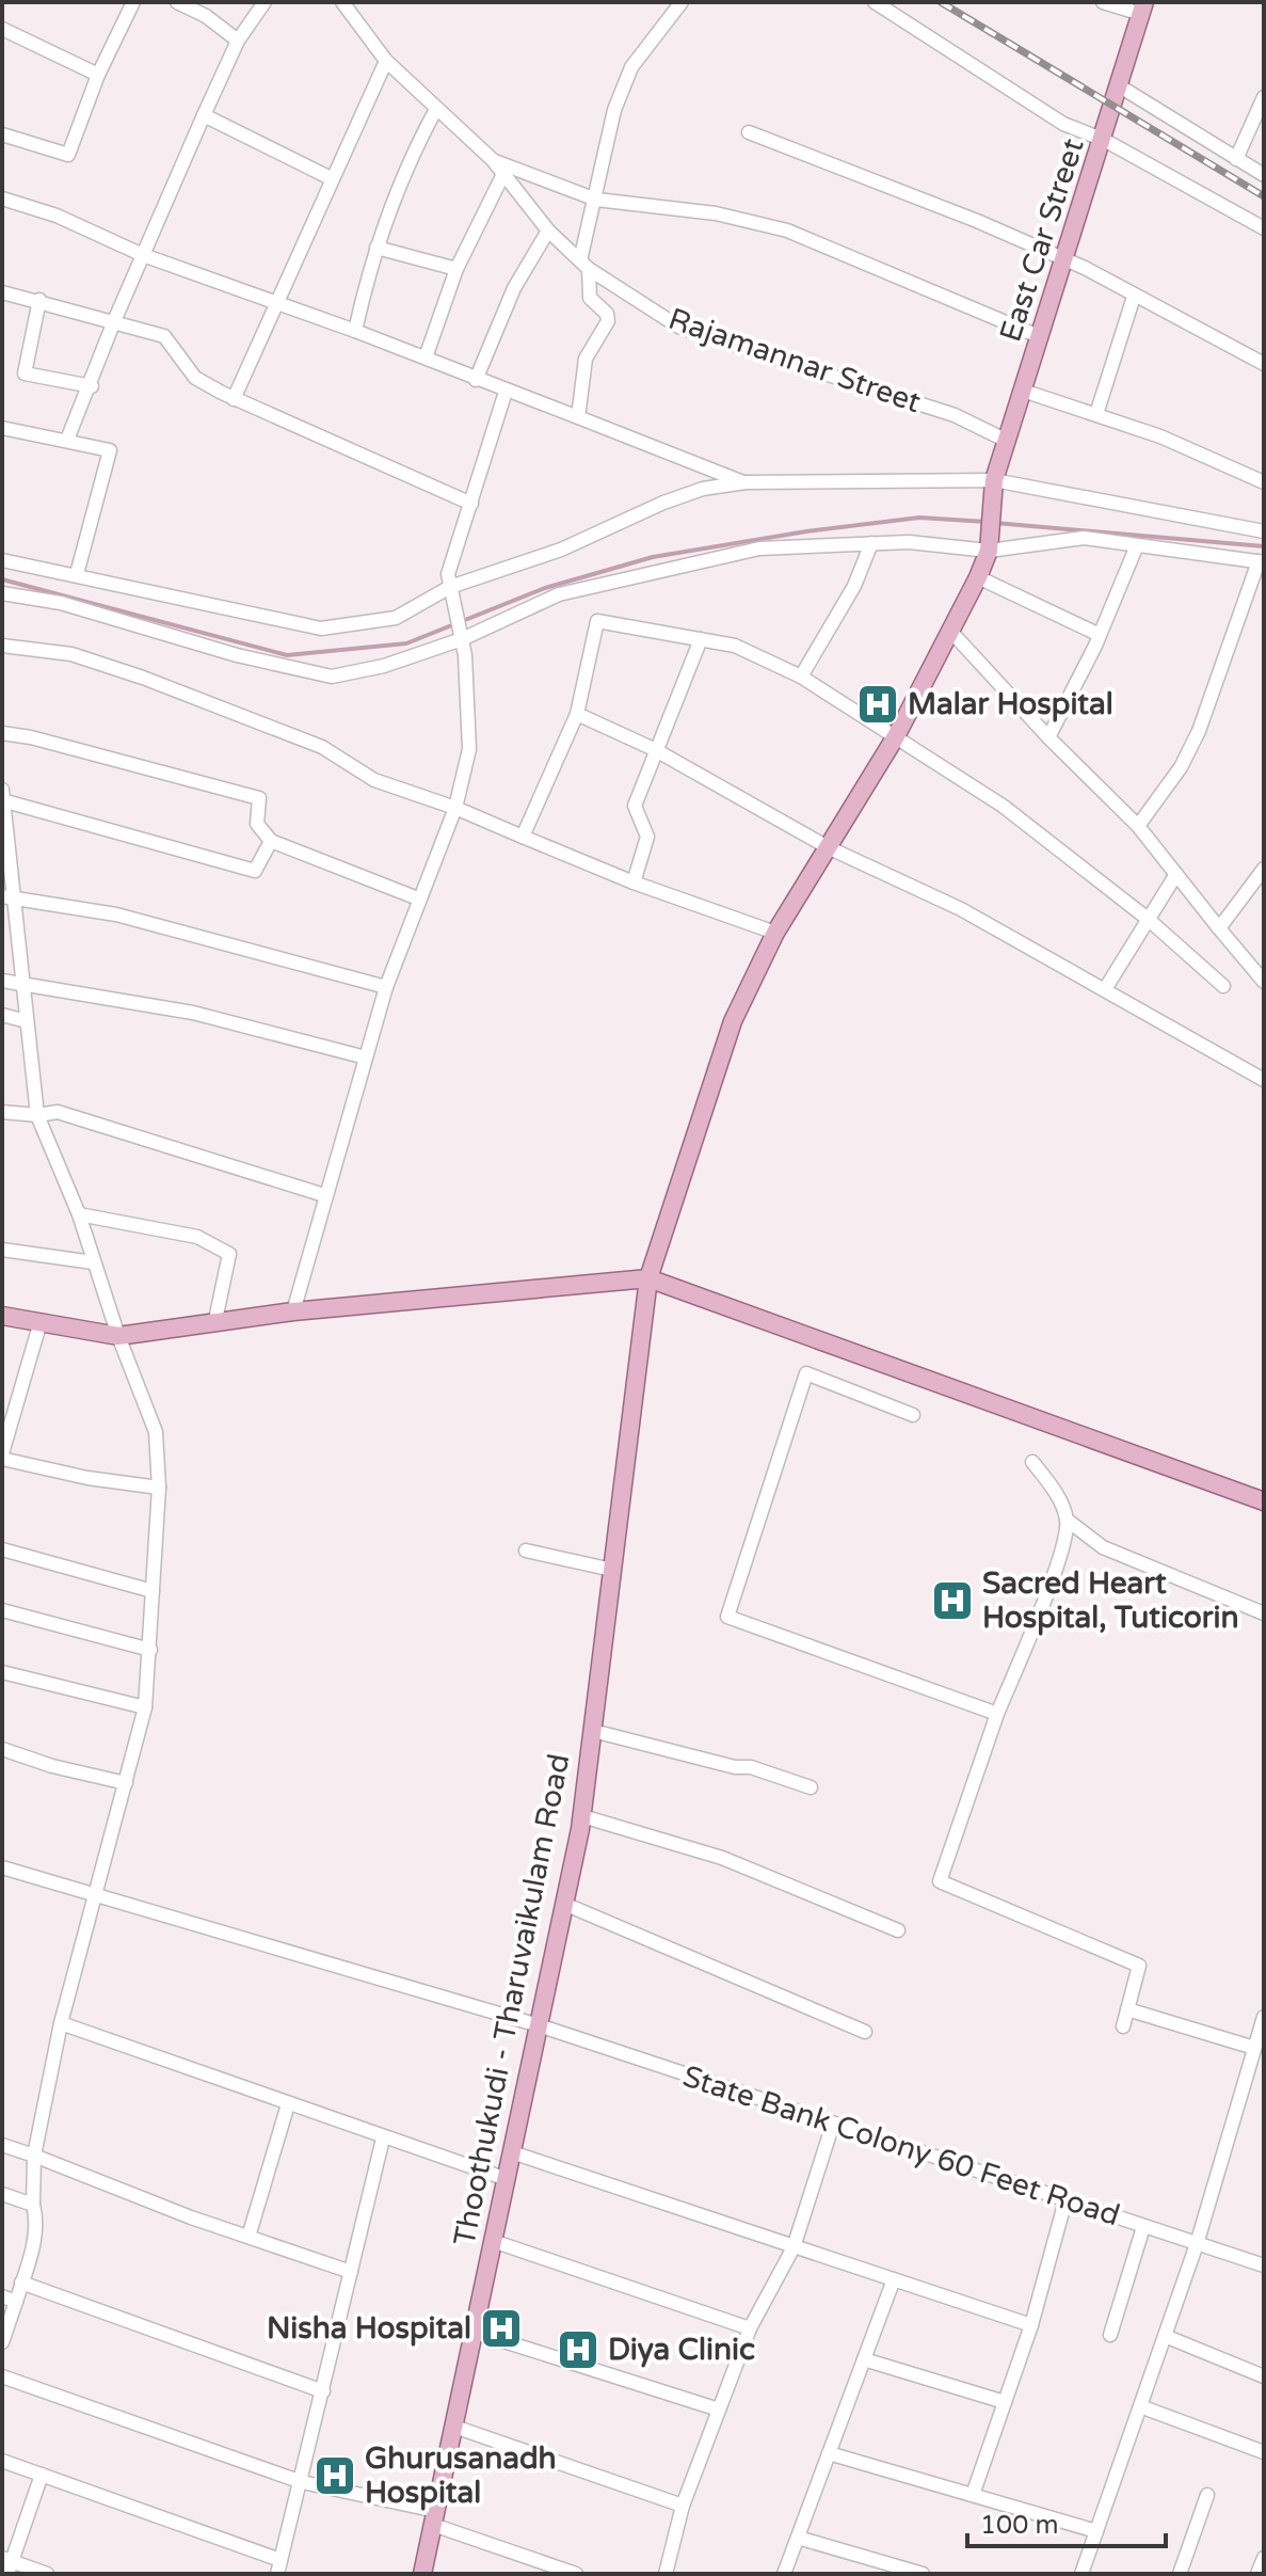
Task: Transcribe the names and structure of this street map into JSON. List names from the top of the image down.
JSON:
{
  "streets": {
    "main road": ["East Car Street", "Thoothukudi - Tharuvaikulam Road"],
    "street": ["Rajamannar Street", "State Bank Colony 60 Feet Road"]
  },
  "crossings": [
    ["East Car Street", "Rajamannar Street"],
    ["East Car Street", "Thoothukudi - Tharuvaikulam Road"],
    ["Thoothukudi - Tharuvaikulam Road", "State Bank Colony 60 Feet Road"]
  ],
  "places": {
    "hospital": [
      "Malar Hospital",
      "Sacred Heart Hospital, Tuticorin",
      "Nisha Hospital",
      "Diya Clinic",
      "Ghurusanadh Hospital"
    ]
  },
  "scale_bar": "100 m"
}
